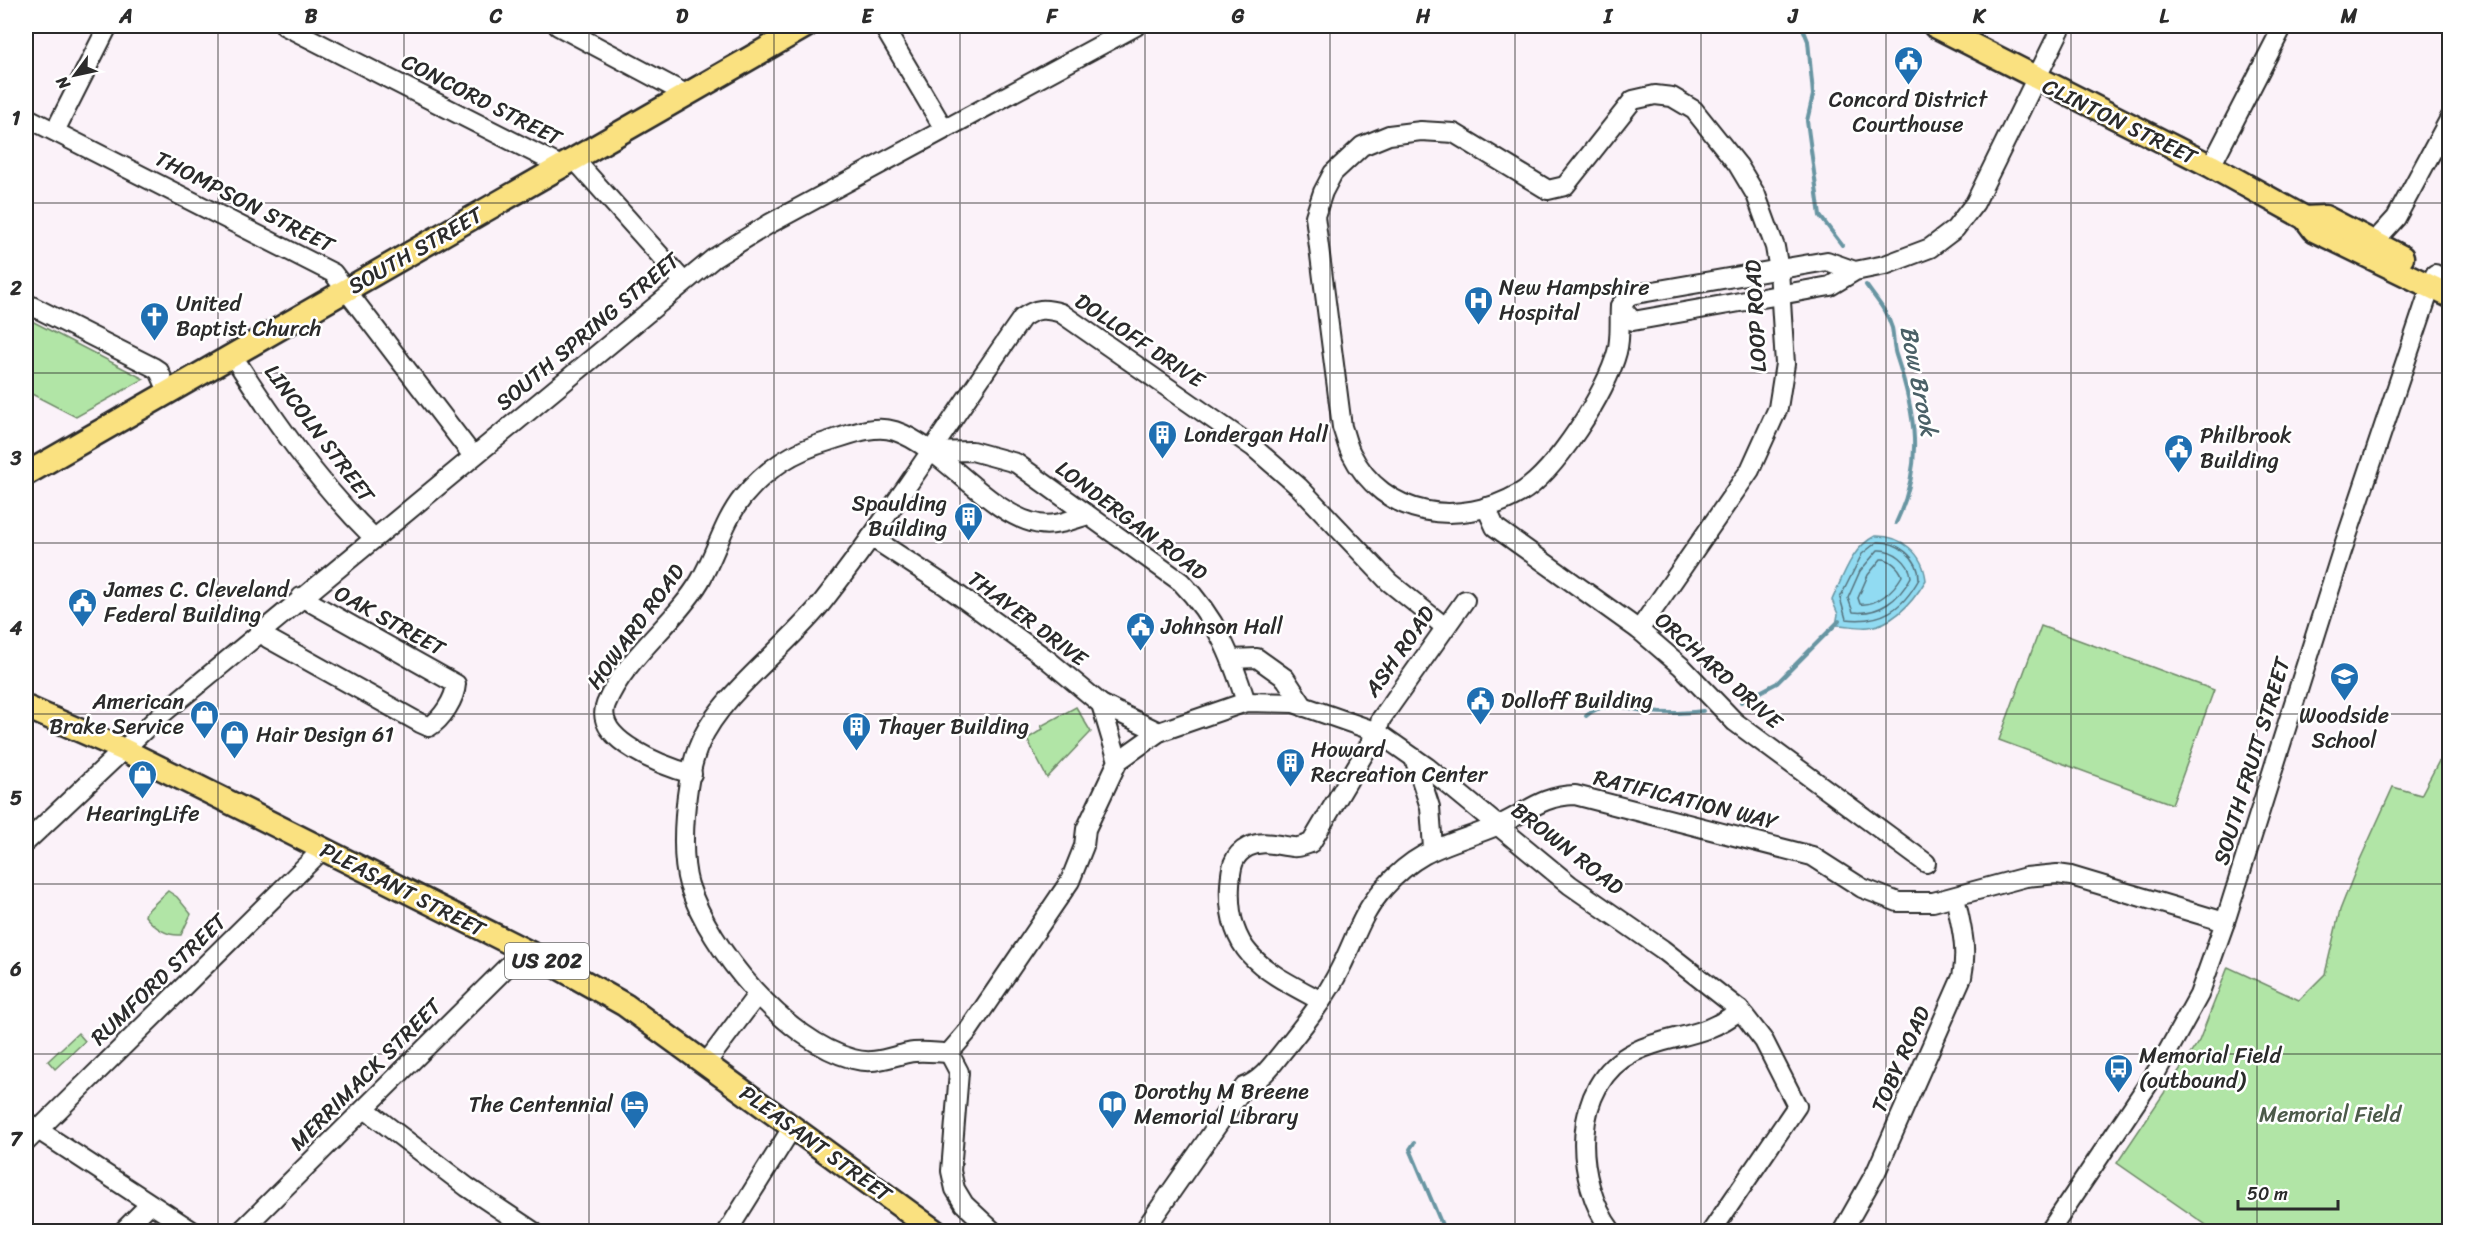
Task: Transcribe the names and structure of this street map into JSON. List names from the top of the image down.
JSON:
{
  "streets": {
    "main road": [
      "CLINTON STREET",
      "SOUTH STREET",
      "PLEASANT STREET",
      "US 202"
    ],
    "street": [
      "CONCORD STREET",
      "THOMPSON STREET",
      "LOOP ROAD",
      "SOUTH SPRING STREET",
      "DOLLOFF DRIVE",
      "LINCOLN STREET",
      "LONDERGAN ROAD",
      "THAYER DRIVE",
      "OAK STREET",
      "HOWARD ROAD",
      "ASH ROAD",
      "ORCHARD DRIVE",
      "SOUTH FRUIT STREET",
      "RATIFICATION WAY",
      "BROWN ROAD",
      "RUMFORD STREET",
      "TOBY ROAD",
      "MERRIMACK STREET"
    ]
  },
  "crossings": [
    ["CONCORD STREET", "SOUTH STREET"],
    ["CONCORD STREET", "SOUTH SPRING STREET"],
    ["CLINTON STREET", "SOUTH FRUIT STREET"],
    ["THOMPSON STREET", "SOUTH STREET"],
    ["THOMPSON STREET", "SOUTH SPRING STREET"],
    ["SOUTH STREET", "LINCOLN STREET"],
    ["LOOP ROAD", "ORCHARD DRIVE"],
    ["SOUTH SPRING STREET", "LINCOLN STREET"],
    ["SOUTH SPRING STREET", "OAK STREET"],
    ["SOUTH SPRING STREET", "PLEASANT STREET"],
    ["DOLLOFF DRIVE", "LONDERGAN ROAD"],
    ["DOLLOFF DRIVE", "THAYER DRIVE"],
    ["DOLLOFF DRIVE", "HOWARD ROAD"],
    ["DOLLOFF DRIVE", "ASH ROAD"],
    ["LONDERGAN ROAD", "HOWARD ROAD"],
    ["LONDERGAN ROAD", "BROWN ROAD"],
    ["THAYER DRIVE", "BROWN ROAD"],
    ["ASH ROAD", "RATIFICATION WAY"],
    ["ASH ROAD", "BROWN ROAD"],
    ["SOUTH FRUIT STREET", "RATIFICATION WAY"],
    ["RATIFICATION WAY", "BROWN ROAD"],
    ["RATIFICATION WAY", "TOBY ROAD"],
    ["PLEASANT STREET", "RUMFORD STREET"],
    ["PLEASANT STREET", "MERRIMACK STREET"]
  ],
  "water": ["Bow Brook"],
  "parks": ["Memorial Field"],
  "places": {
    "public building": [
      "Concord District Courthouse",
      "Philbrook Building",
      "James C. Cleveland Federal Building",
      "Johnson Hall",
      "Dolloff Building"
    ],
    "hospital": ["New Hampshire Hospital"],
    "church": ["United Baptist Church"],
    "building": [
      "Londergan Hall",
      "Spaulding Building",
      "Thayer Building",
      "Howard Recreation Center"
    ],
    "school or university": ["Woodside School"],
    "shop": ["American Brake Service", "Hair Design 61", "HearingLife"],
    "bus stop": ["Memorial Field (outbound)"],
    "hotel": ["The Centennial"],
    "library": ["Dorothy M Breene Memorial Library"]
  },
  "scale_bar": "50 m",
  "north": "bottom left",
  "grid": {
    "columns": [
      "A",
      "B",
      "C",
      "D",
      "E",
      "F",
      "G",
      "H",
      "I",
      "J",
      "K",
      "L",
      "M"
    ],
    "rows": [
      "1",
      "2",
      "3",
      "4",
      "5",
      "6",
      "7"
    ]
  }
}
